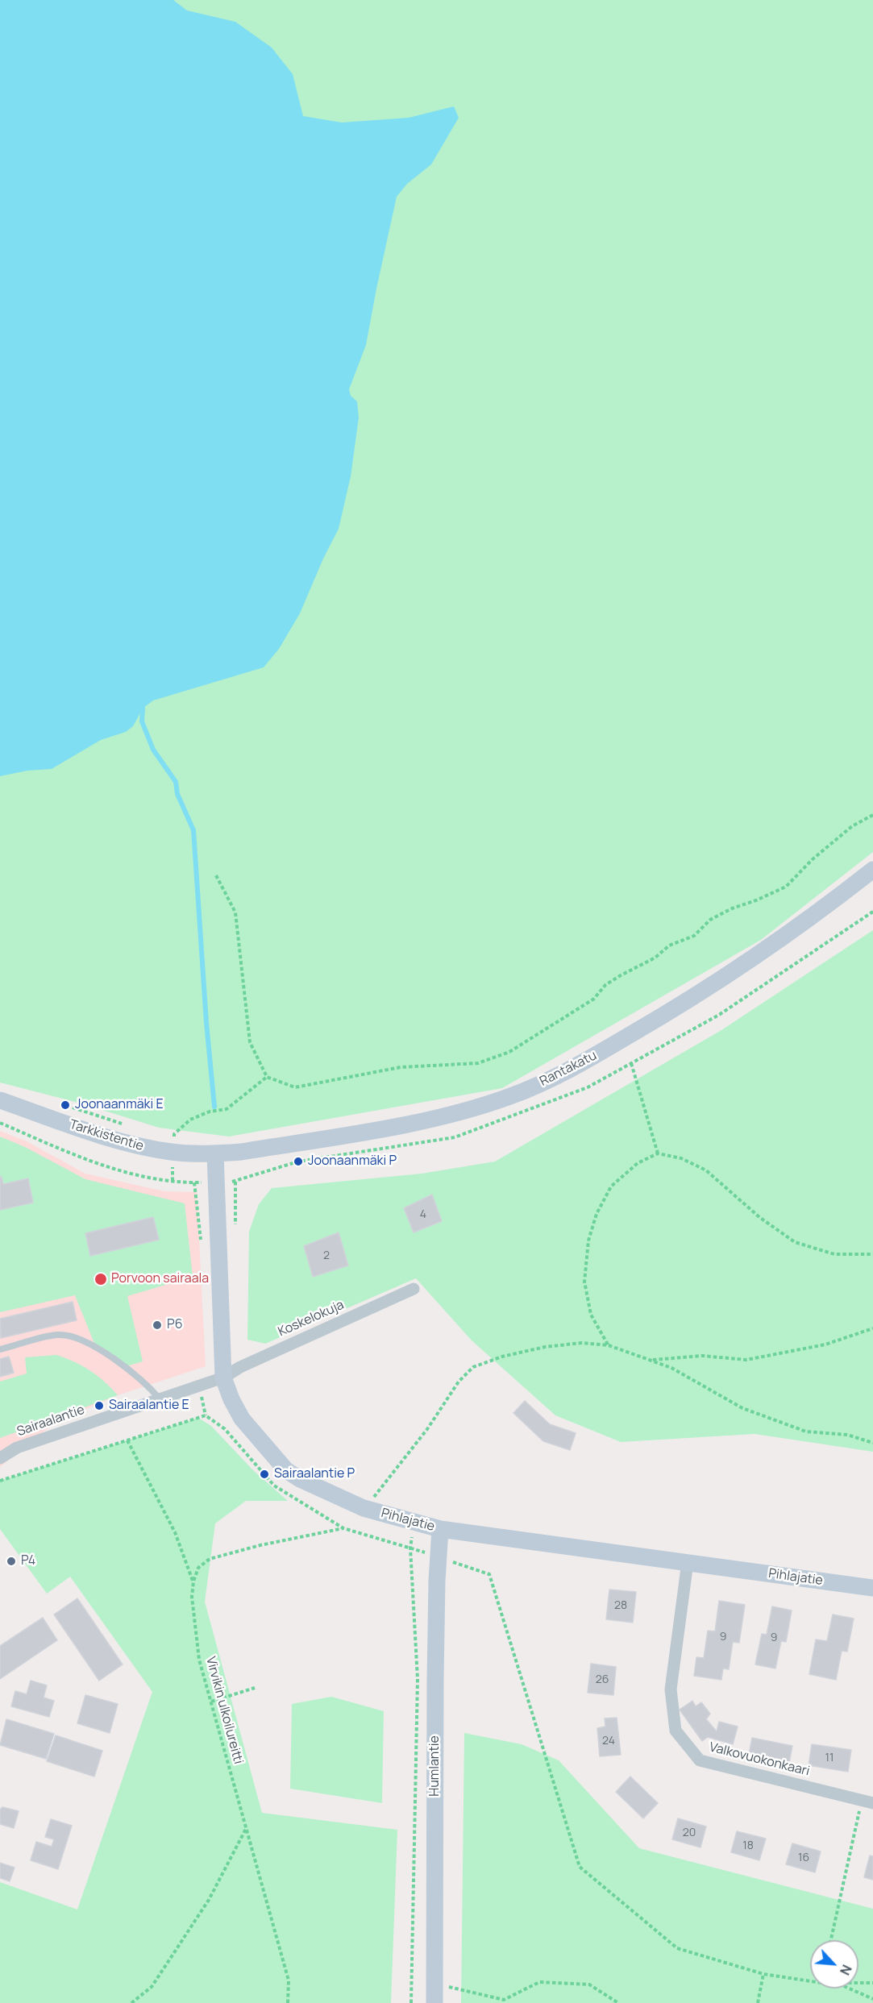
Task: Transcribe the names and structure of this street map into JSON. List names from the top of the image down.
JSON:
{
  "streets": {
    "street": [
      "Rantakatu",
      "Tarkkistentie",
      "Koskelokuja",
      "Sairaalantie",
      "Pihlajatie",
      "Valkovuokonkaari",
      "Humlantie"
    ],
    "path": ["Virvikin ulkoilureitti"]
  },
  "crossings": [
    ["Rantakatu", "Tarkkistentie"],
    ["Rantakatu", "Pihlajatie"],
    ["Tarkkistentie", "Pihlajatie"],
    ["Koskelokuja", "Sairaalantie"],
    ["Koskelokuja", "Pihlajatie"],
    ["Sairaalantie", "Pihlajatie"],
    ["Pihlajatie", "Valkovuokonkaari"],
    ["Pihlajatie", "Humlantie"]
  ],
  "places": [
    "Joonaanmäki E",
    "Joonaanmäki P",
    "Porvoon sairaala",
    "P6",
    "Sairaalantie E",
    "Sairaalantie P",
    "P4"
  ],
  "house_numbers": [
    "4",
    "2",
    "28",
    "9",
    "9",
    "26",
    "24",
    "11",
    "20",
    "18",
    "16"
  ],
  "north": "bottom right"
}
